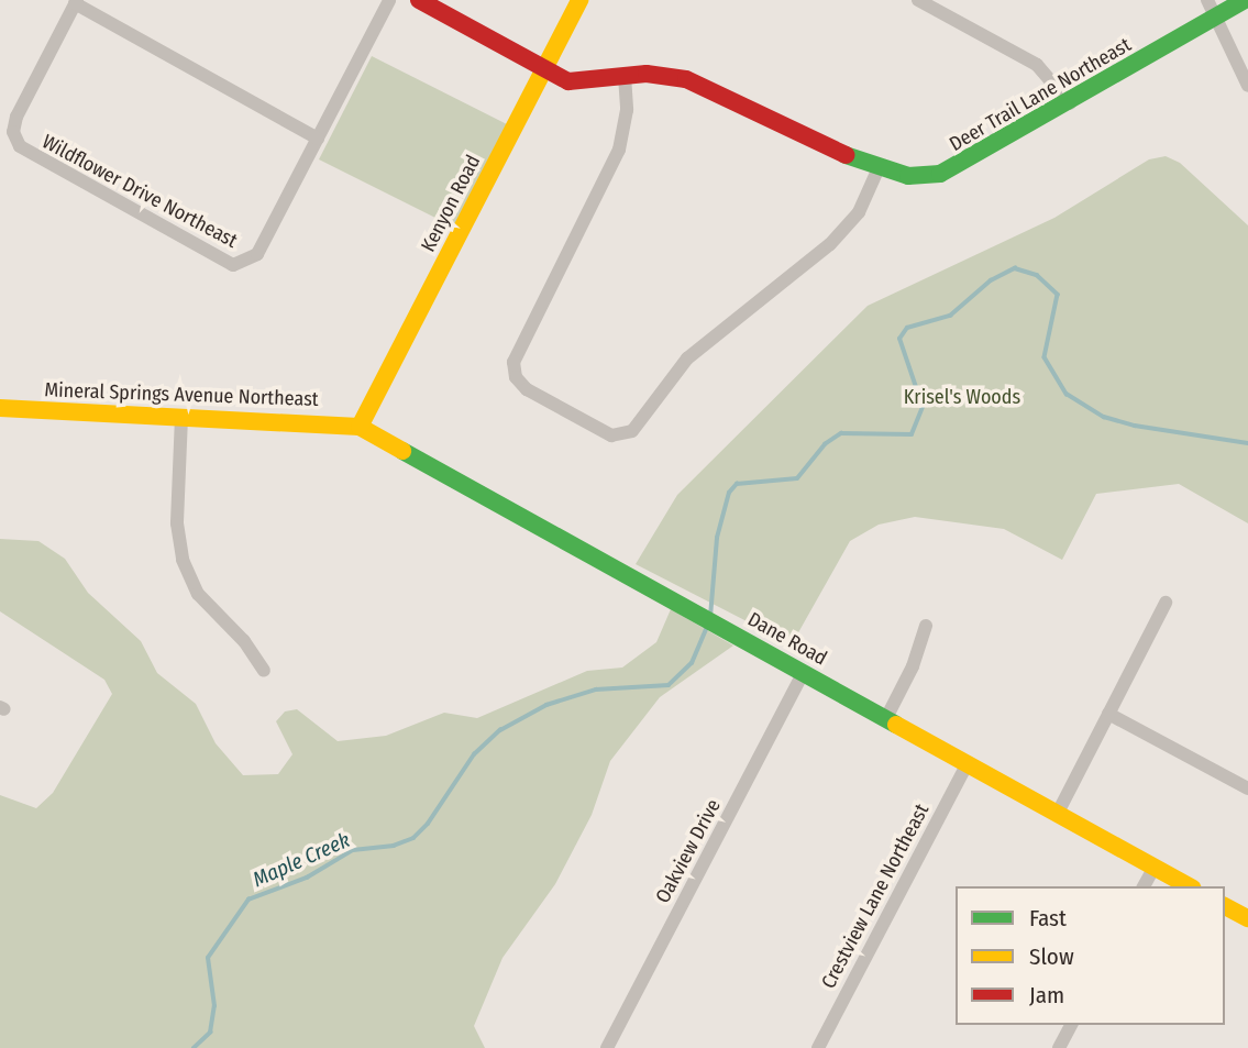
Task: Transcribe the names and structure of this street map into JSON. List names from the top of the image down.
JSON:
{
  "streets": {
    "street": [
      "Deer Trail Lane Northeast",
      "Wildflower Drive Northeast",
      "Kenyon Road",
      "Mineral Springs Avenue Northeast",
      "Dane Road",
      "Oakview Drive",
      "Crestview Lane Northeast"
    ]
  },
  "crossings": [
    ["Deer Trail Lane Northeast", "Kenyon Road"],
    ["Kenyon Road", "Mineral Springs Avenue Northeast"],
    ["Kenyon Road", "Dane Road"],
    ["Mineral Springs Avenue Northeast", "Dane Road"],
    ["Dane Road", "Oakview Drive"],
    ["Dane Road", "Crestview Lane Northeast"]
  ],
  "water": ["Maple Creek"],
  "parks": ["Krisel's Woods"],
  "legend": ["Fast", "Slow", "Jam"]
}
